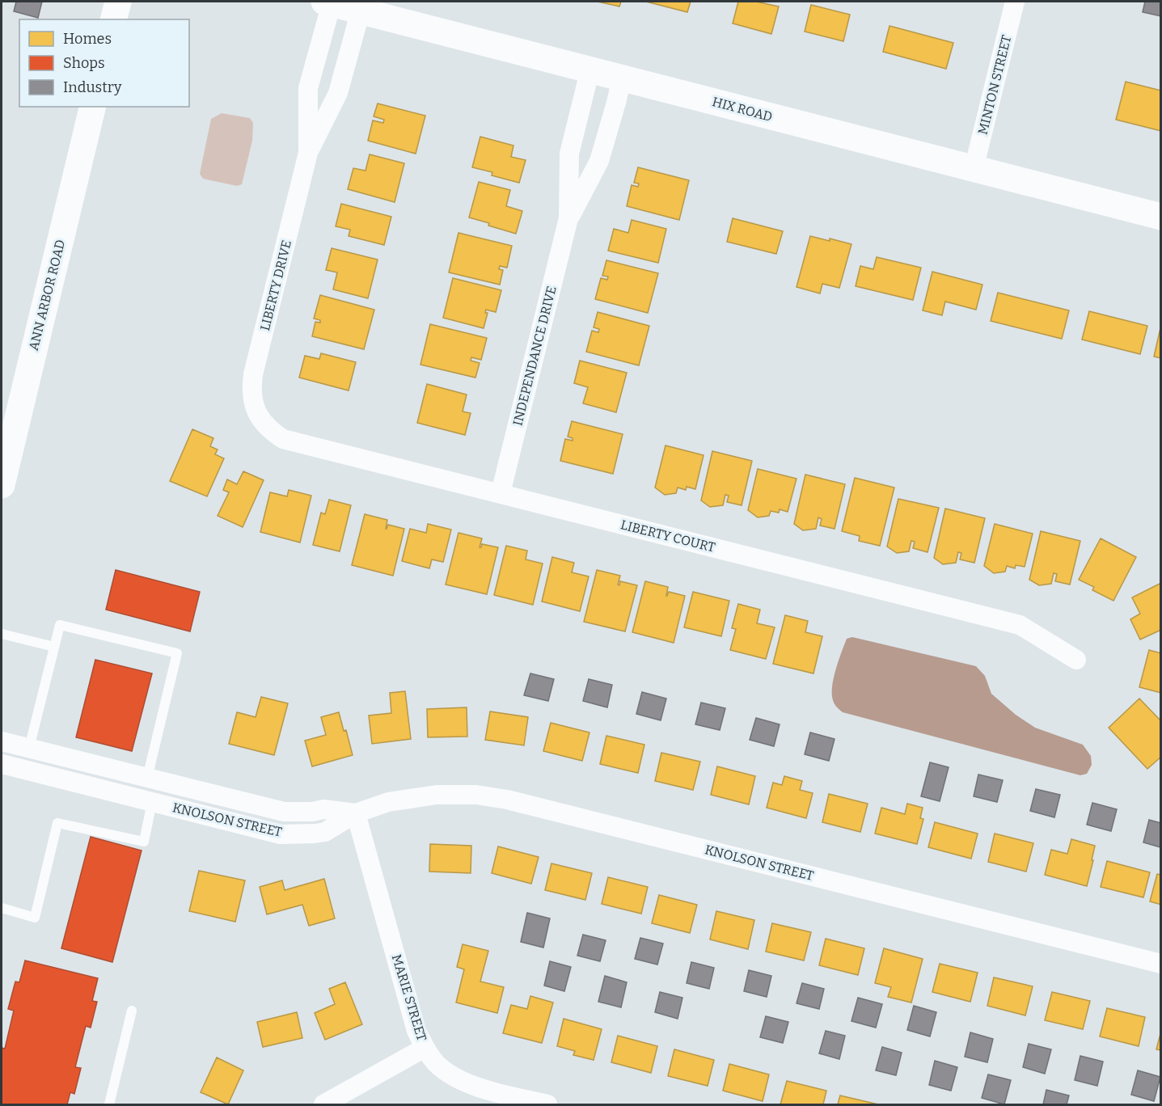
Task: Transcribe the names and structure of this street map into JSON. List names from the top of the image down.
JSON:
{
  "streets": {
    "street": [
      "MINTON STREET",
      "HIX ROAD",
      "LIBERTY DRIVE",
      "ANN ARBOR ROAD",
      "INDEPENDANCE DRIVE",
      "LIBERTY COURT",
      "KNOLSON STREET",
      "MARIE STREET"
    ]
  },
  "crossings": [
    ["MINTON STREET", "HIX ROAD"],
    ["LIBERTY DRIVE", "LIBERTY COURT"],
    ["INDEPENDANCE DRIVE", "LIBERTY COURT"],
    ["KNOLSON STREET", "MARIE STREET"]
  ],
  "legend": ["Homes", "Shops", "Industry"]
}
